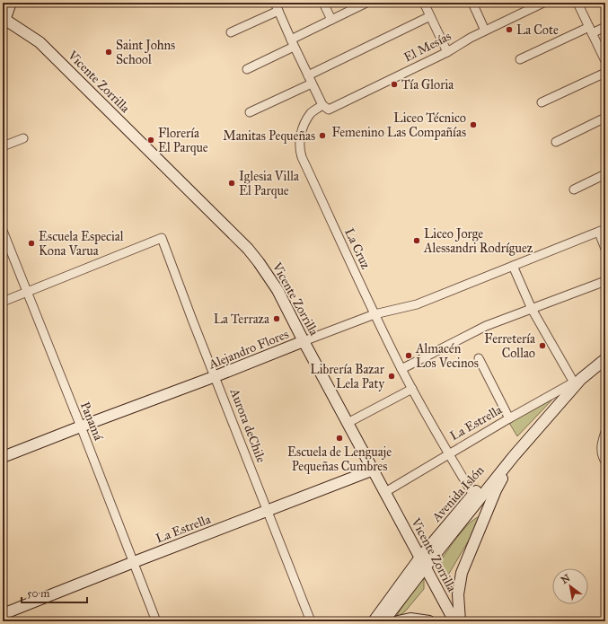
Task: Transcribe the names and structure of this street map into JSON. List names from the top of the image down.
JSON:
{
  "streets": {
    "main road": [
      "Vicente Zorrilla",
      "Alejandro Flores",
      "La Estrella",
      "Avenida Islón"
    ],
    "street": [
      "El Mesías",
      "La Cruz",
      "Panamá",
      "Aurora deChile"
    ]
  },
  "crossings": [
    ["El Mesías", "La Cruz"],
    ["Vicente Zorrilla", "Alejandro Flores"],
    ["Vicente Zorrilla", "La Estrella"],
    ["Vicente Zorrilla", "Avenida Islón"],
    ["La Cruz", "Alejandro Flores"],
    ["La Cruz", "La Estrella"],
    ["La Cruz", "Avenida Islón"],
    ["Alejandro Flores", "Panamá"],
    ["Alejandro Flores", "Aurora deChile"],
    ["Panamá", "La Estrella"],
    ["Panamá", "Aurora deChile"],
    ["La Estrella", "Aurora deChile"],
    ["La Estrella", "Avenida Islón"]
  ],
  "places": [
    "La Cote",
    "Saint Johns School",
    "Tía Gloria",
    "Liceo Técnico Femenino Las Compañías",
    "Manitas Pequeñas",
    "Florería El Parque",
    "Iglesia Villa El Parque",
    "Liceo Jorge Alessandri Rodríguez",
    "Escuela Especial Kona Varua",
    "La Terraza",
    "Ferretería Collao",
    "Almacén Los Vecinos",
    "Librería Bazar Lela Paty",
    "Escuela de Lenguaje Pequeñas Cumbres"
  ],
  "scale_bar": "50 m",
  "north": "top left"
}
